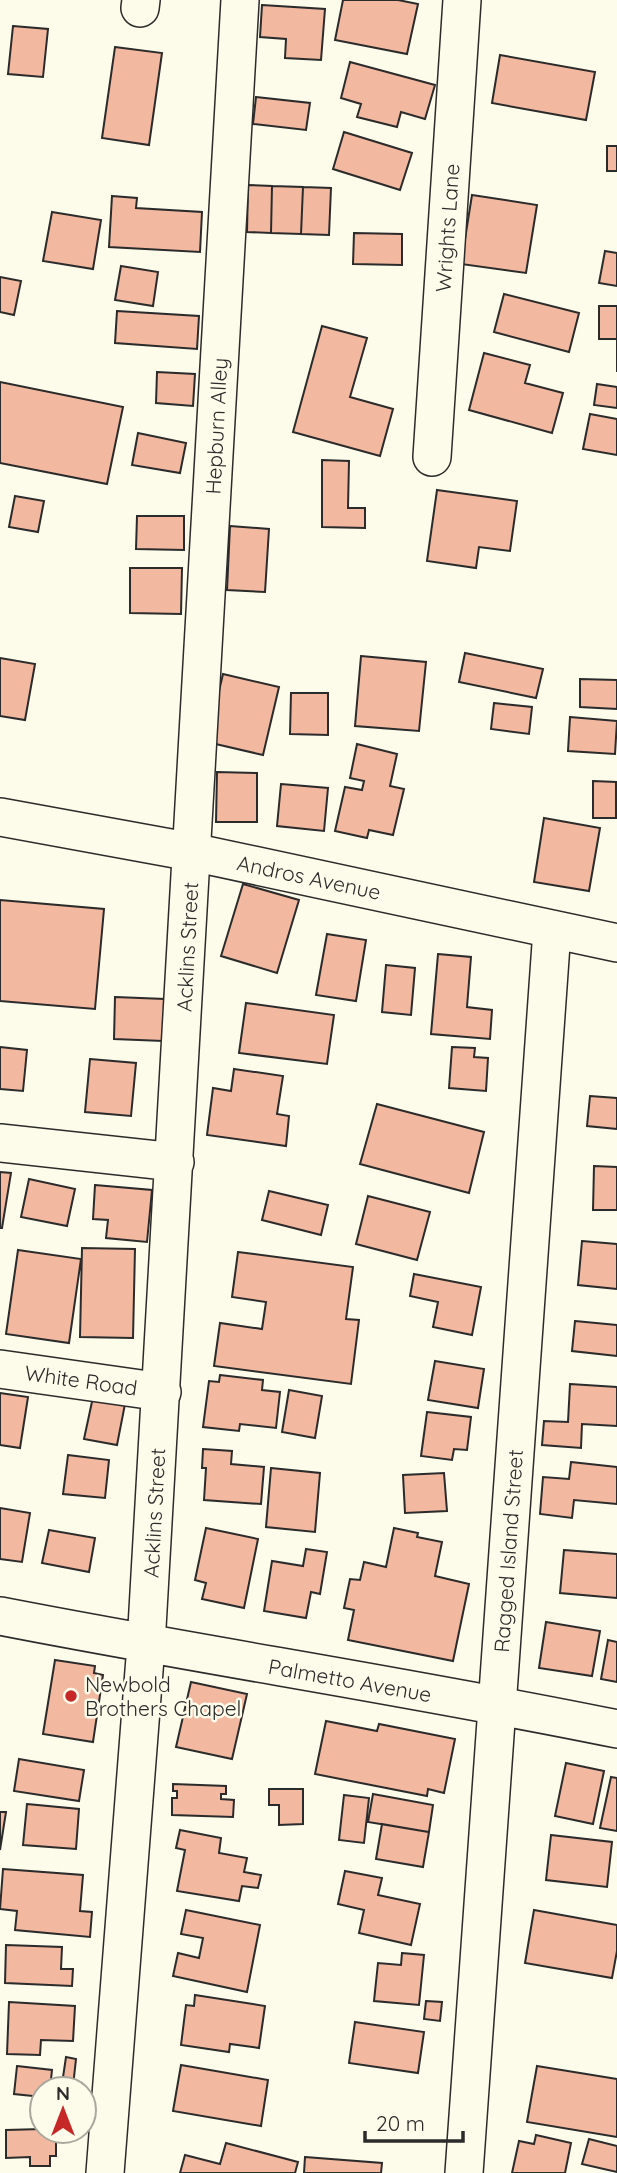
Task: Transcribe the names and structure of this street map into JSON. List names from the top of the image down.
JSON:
{
  "streets": {
    "street": [
      "Wrights Lane",
      "Hepburn Alley",
      "Andros Avenue",
      "Acklins Street",
      "White Road",
      "Ragged Island Street",
      "Palmetto Avenue"
    ]
  },
  "crossings": [
    ["Hepburn Alley", "Andros Avenue"],
    ["Hepburn Alley", "Acklins Street"],
    ["Andros Avenue", "Acklins Street"],
    ["Andros Avenue", "Ragged Island Street"],
    ["Acklins Street", "White Road"],
    ["Acklins Street", "Palmetto Avenue"],
    ["Ragged Island Street", "Palmetto Avenue"]
  ],
  "places": ["Newbold Brothers Chapel"],
  "scale_bar": "20 m",
  "north": "top"
}
